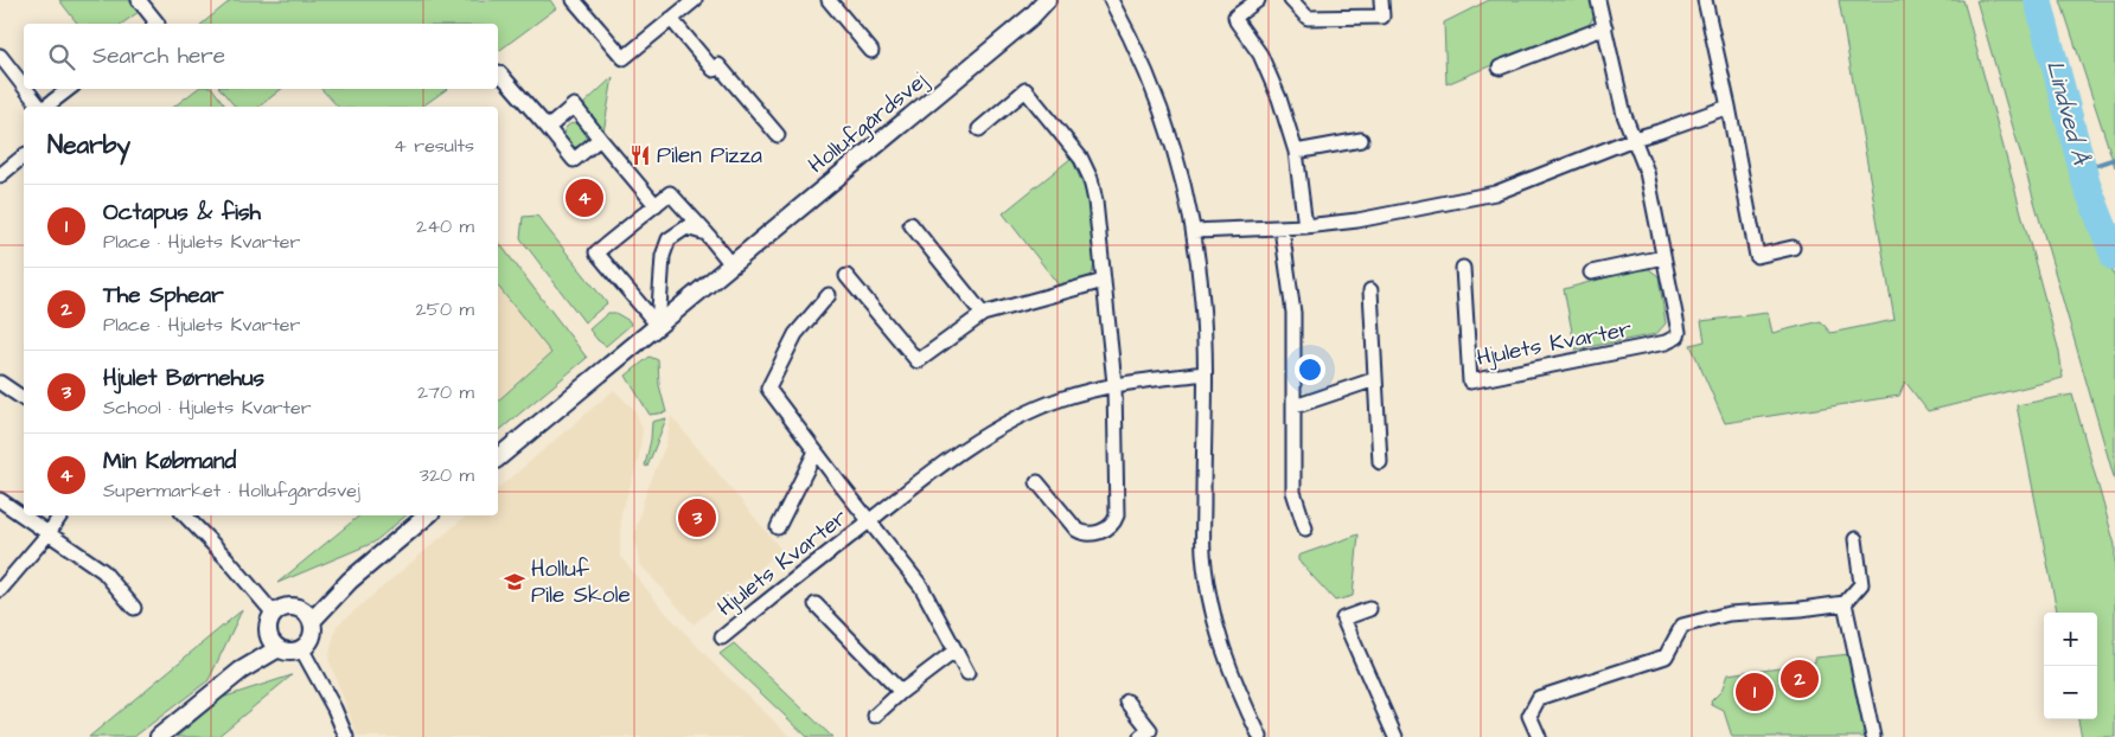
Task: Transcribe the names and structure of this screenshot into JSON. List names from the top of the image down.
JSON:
{
  "streets": {
    "street": ["Hollufgårdsvej", "Hjulets Kvarter"]
  },
  "water": ["Lindved Å"],
  "places": {
    "restaurant": ["Pilen Pizza"],
    "school or university": ["Holluf Pile Skole"]
  },
  "page": {
    "search": "Search here",
    "heading": ["Nearby", "4 results"],
    "pins": [
      "4",
      "3",
      "2",
      "1"
    ],
    "list": [
      {
        "mark": "1",
        "name": "Octapus & fish",
        "note": "Place · Hjulets Kvarter",
        "value": "240 m"
      },
      {
        "mark": "2",
        "name": "The Sphear",
        "note": "Place · Hjulets Kvarter",
        "value": "250 m"
      },
      {
        "mark": "3",
        "name": "Hjulet Børnehus",
        "note": "School · Hjulets Kvarter",
        "value": "270 m"
      },
      {
        "mark": "4",
        "name": "Min Købmand",
        "note": "Supermarket · Hollufgårdsvej",
        "value": "320 m"
      }
    ],
    "map_buttons": ["+", "−"]
  }
}
